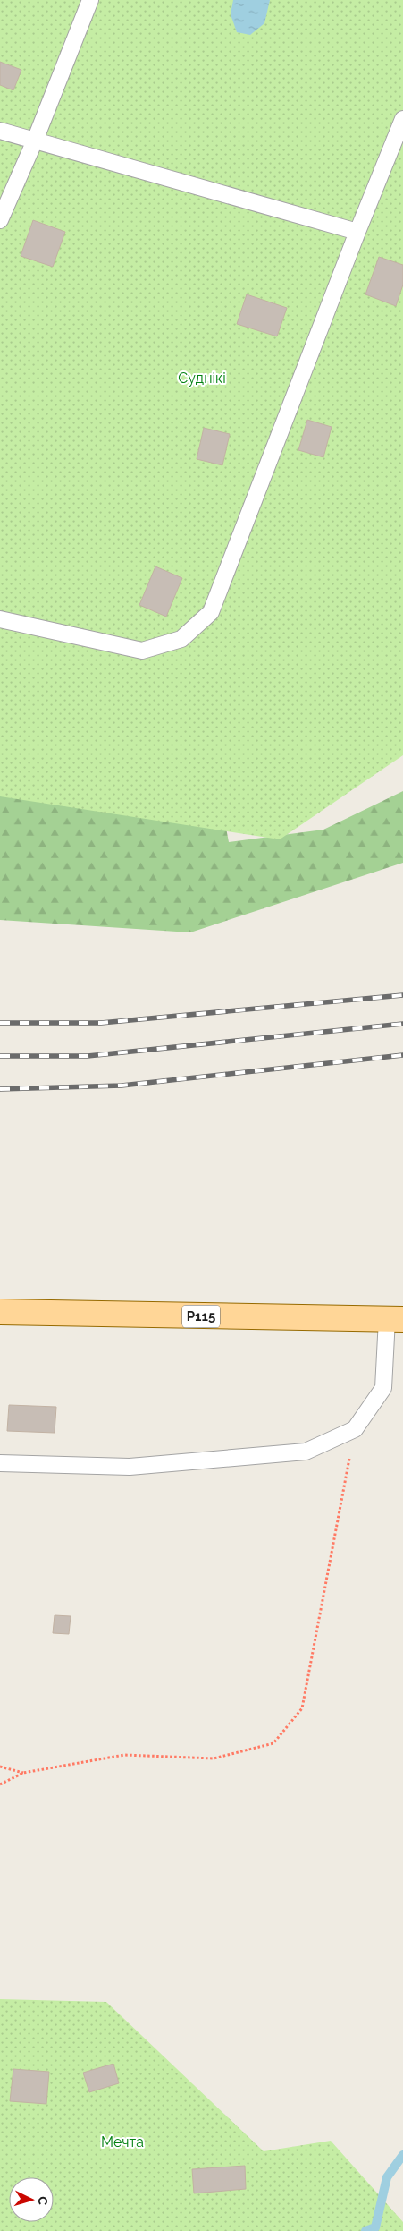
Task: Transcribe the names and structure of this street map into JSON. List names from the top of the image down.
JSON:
{
  "streets": {
    "main road": ["Р115"]
  },
  "parks": ["Суднікі", "Мечта"],
  "north": "right"
}
